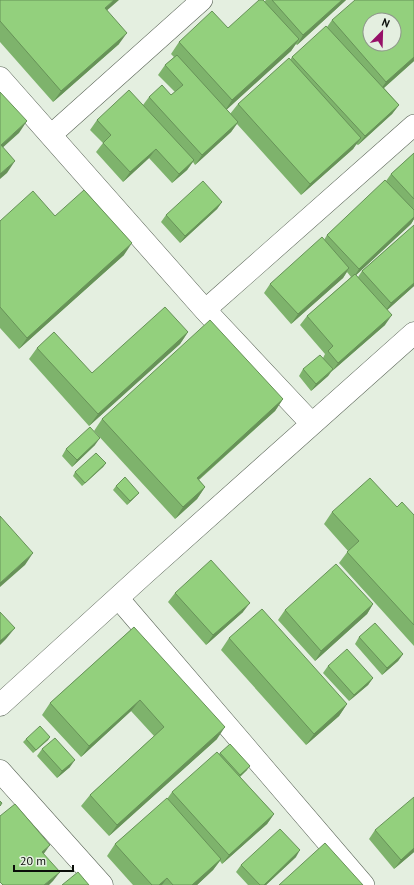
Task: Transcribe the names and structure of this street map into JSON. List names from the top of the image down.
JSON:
{
  "scale_bar": "20 m",
  "north": "top right"
}
